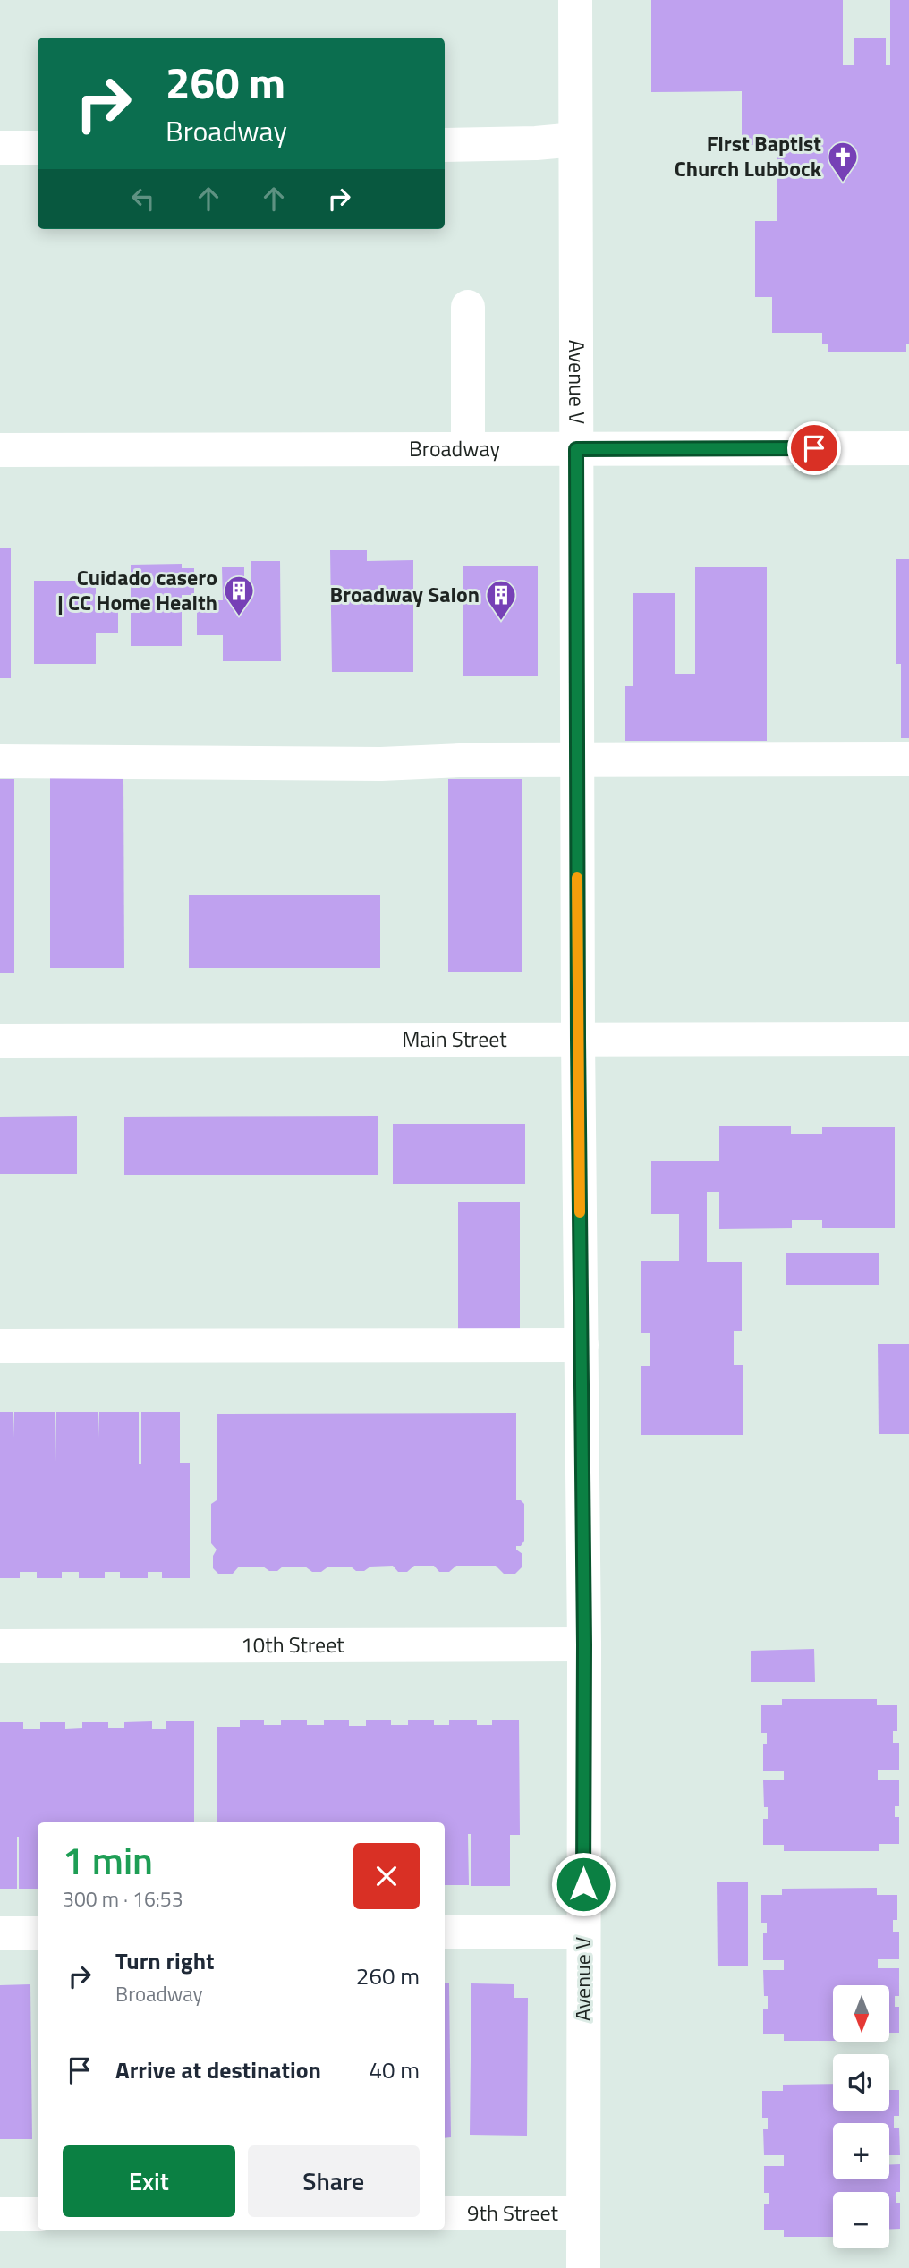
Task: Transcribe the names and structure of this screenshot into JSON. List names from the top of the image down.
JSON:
{
  "streets": {
    "street": [
      "Avenue V",
      "Broadway",
      "Main Street",
      "10th Street",
      "9th Street"
    ]
  },
  "crossings": [
    ["Avenue V", "Broadway"],
    ["Avenue V", "Main Street"],
    ["Avenue V", "10th Street"],
    ["Avenue V", "9th Street"]
  ],
  "places": {
    "church": ["First Baptist Church Lubbock"],
    "building": ["Cuidado casero | CC Home Health", "Broadway Salon"]
  },
  "north": "bottom",
  "page": {
    "turn": ["260 m", "Broadway"],
    "heading": ["1 min", "300 m · 16:53"],
    "list": [
      {
        "name": "Turn right",
        "note": "Broadway",
        "value": "260 m"
      },
      {
        "name": "Arrive at destination",
        "value": "40 m"
      }
    ],
    "map_buttons": ["+", "−"],
    "buttons": ["Exit", "Share"]
  }
}
